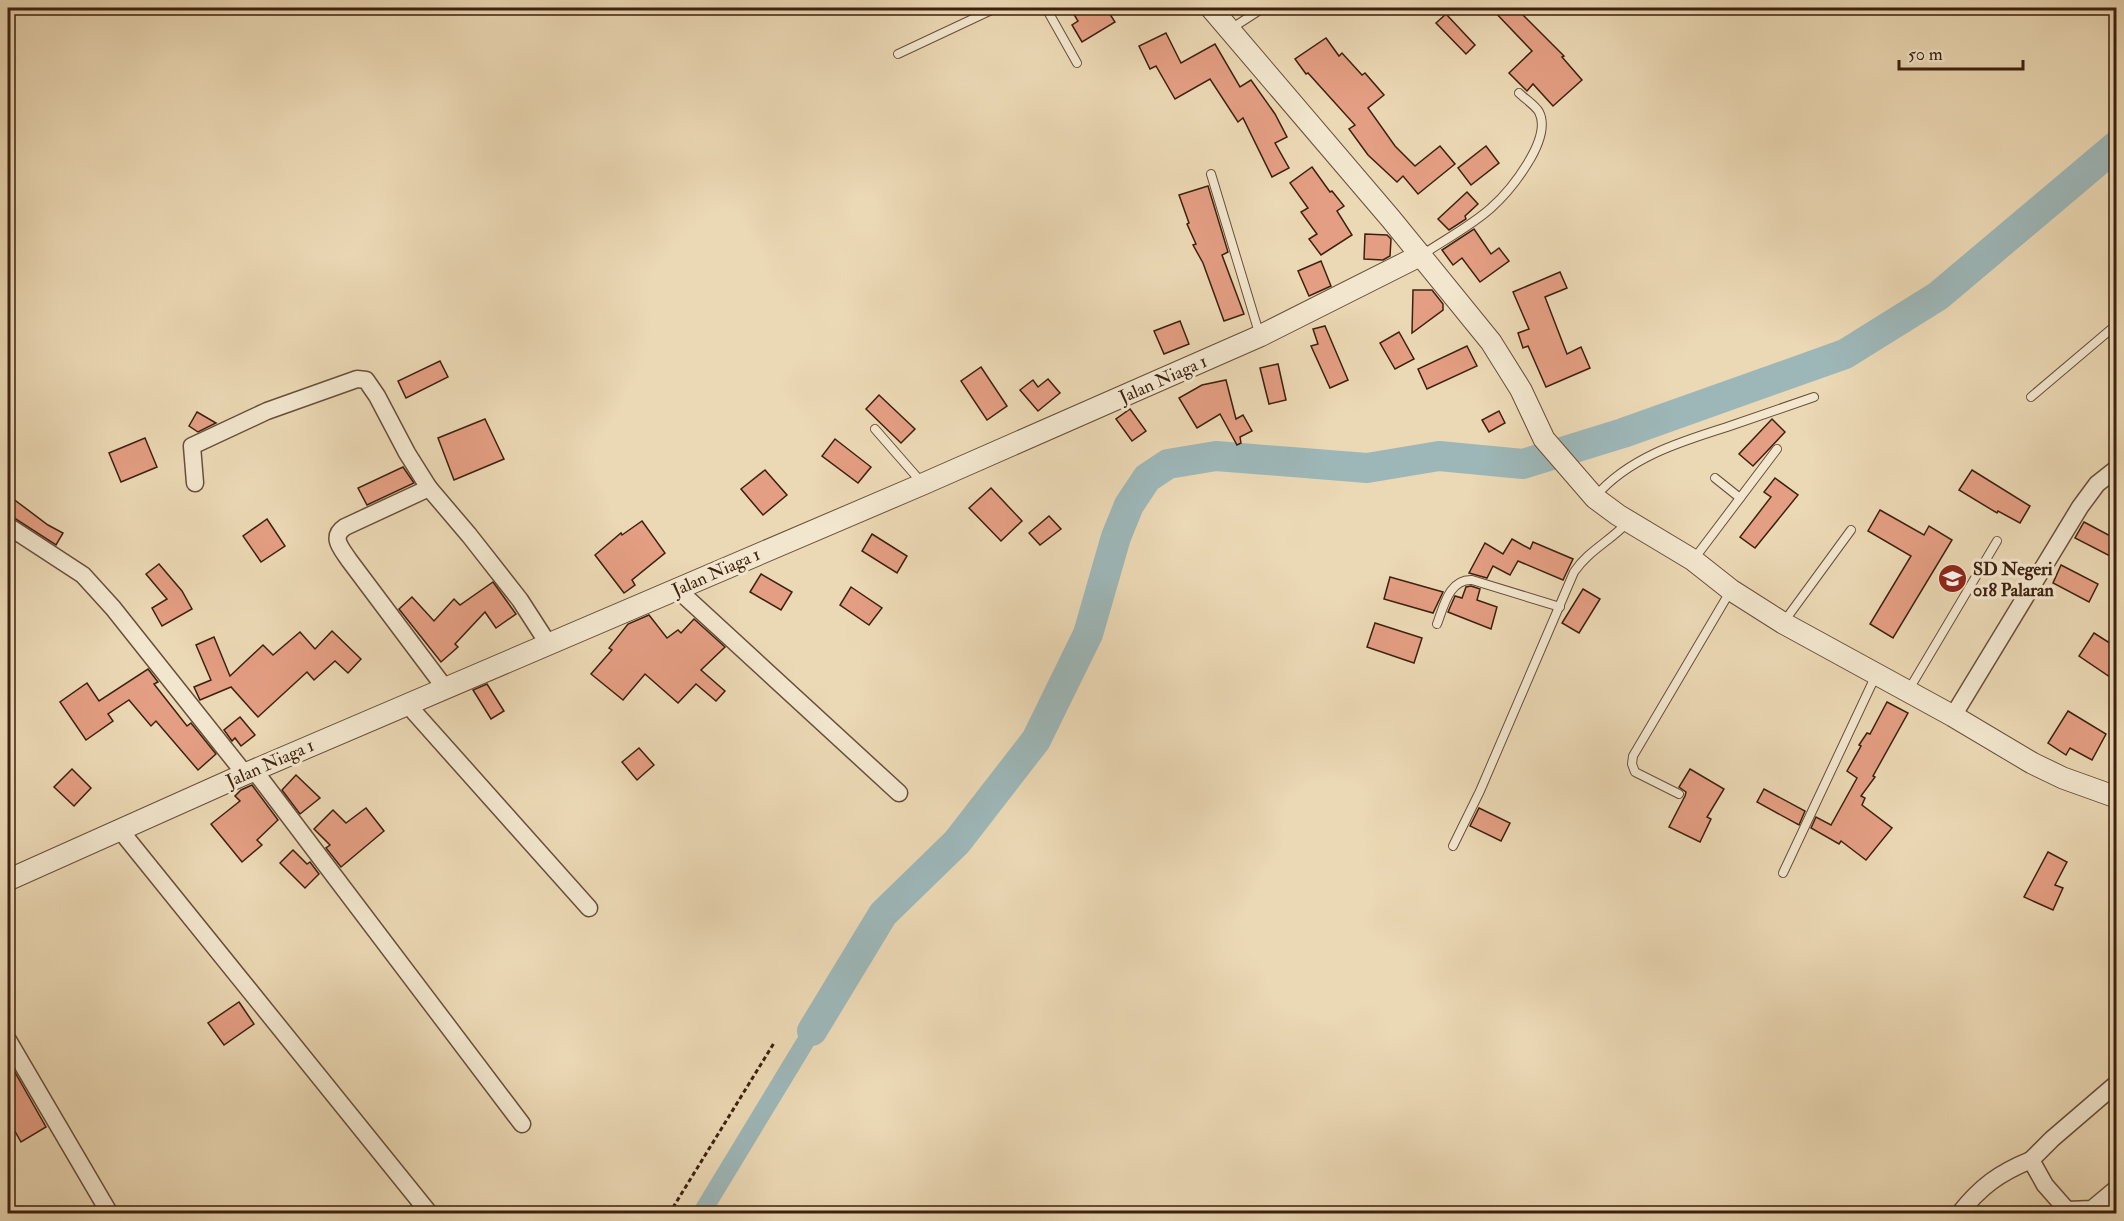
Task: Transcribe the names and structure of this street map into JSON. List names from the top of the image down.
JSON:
{
  "streets": {
    "street": ["Jalan Niaga 1"]
  },
  "places": {
    "school or university": ["SD Negeri 018 Palaran"]
  },
  "scale_bar": "50 m"
}
